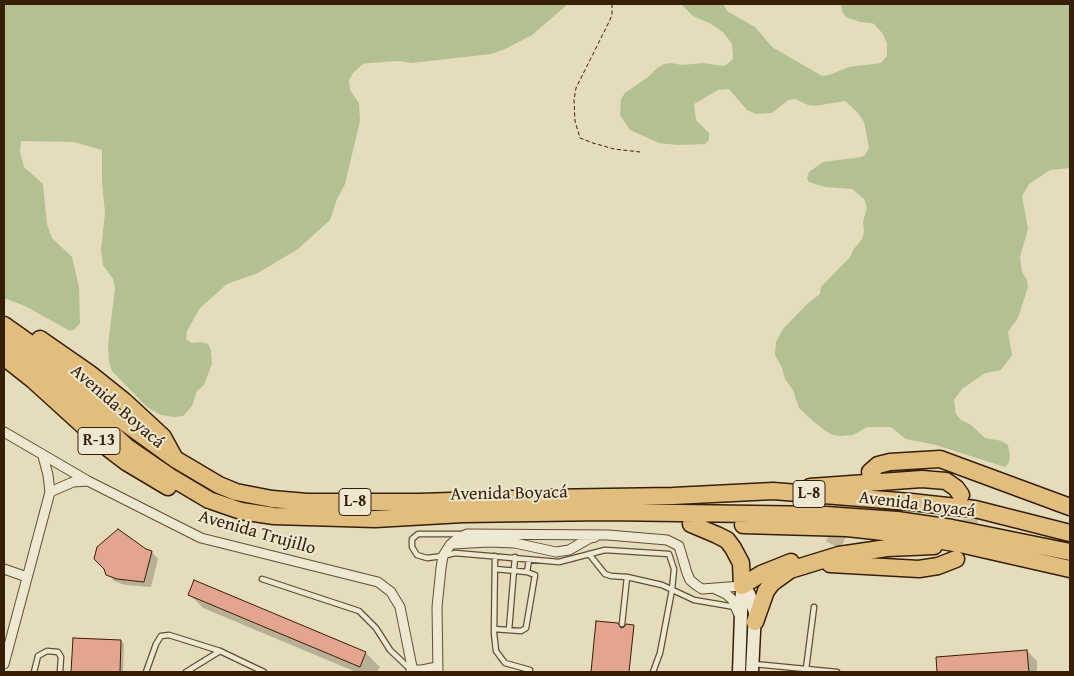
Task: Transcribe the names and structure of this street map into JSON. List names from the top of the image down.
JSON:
{
  "streets": {
    "highway": ["Avenida Boyacá", "R-13", "L-8"],
    "street": ["Avenida Trujillo"]
  },
  "crossings": [
    ["Avenida Boyacá", "R-13"]
  ]
}
